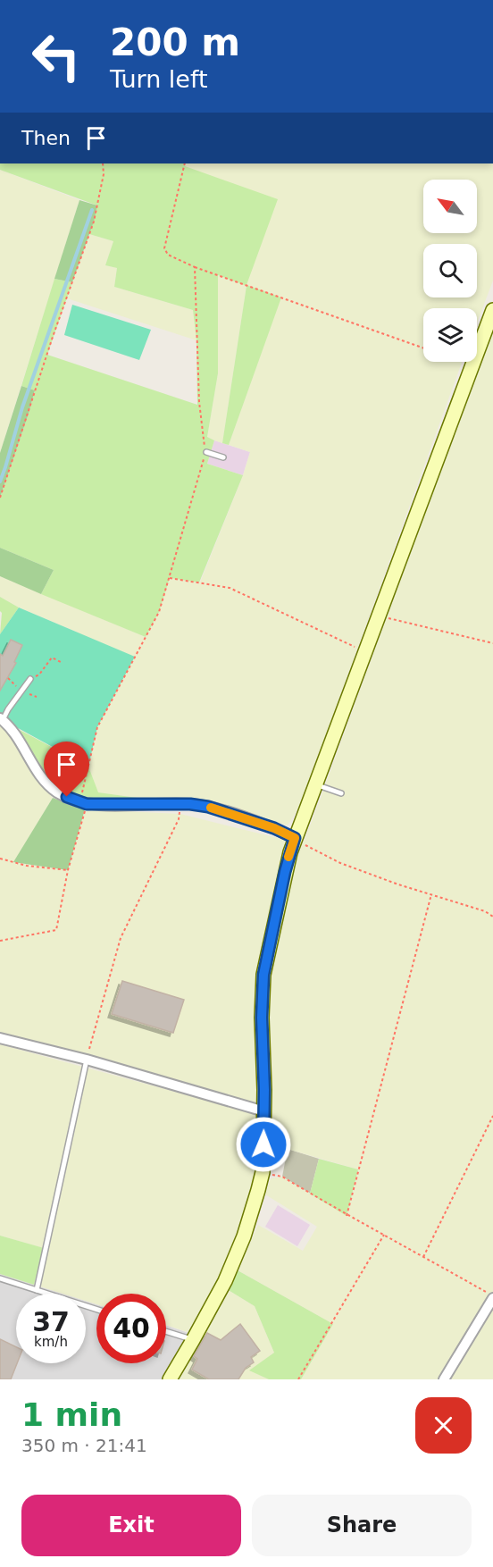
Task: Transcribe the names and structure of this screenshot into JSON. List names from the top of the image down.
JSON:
{
  "north": "top left",
  "page": {
    "turn": ["200 m", "Turn left"],
    "then": "Then",
    "speed": "37 km/h",
    "limit": "40",
    "heading": ["1 min", "350 m · 21:41"],
    "buttons": ["Exit", "Share"]
  }
}
